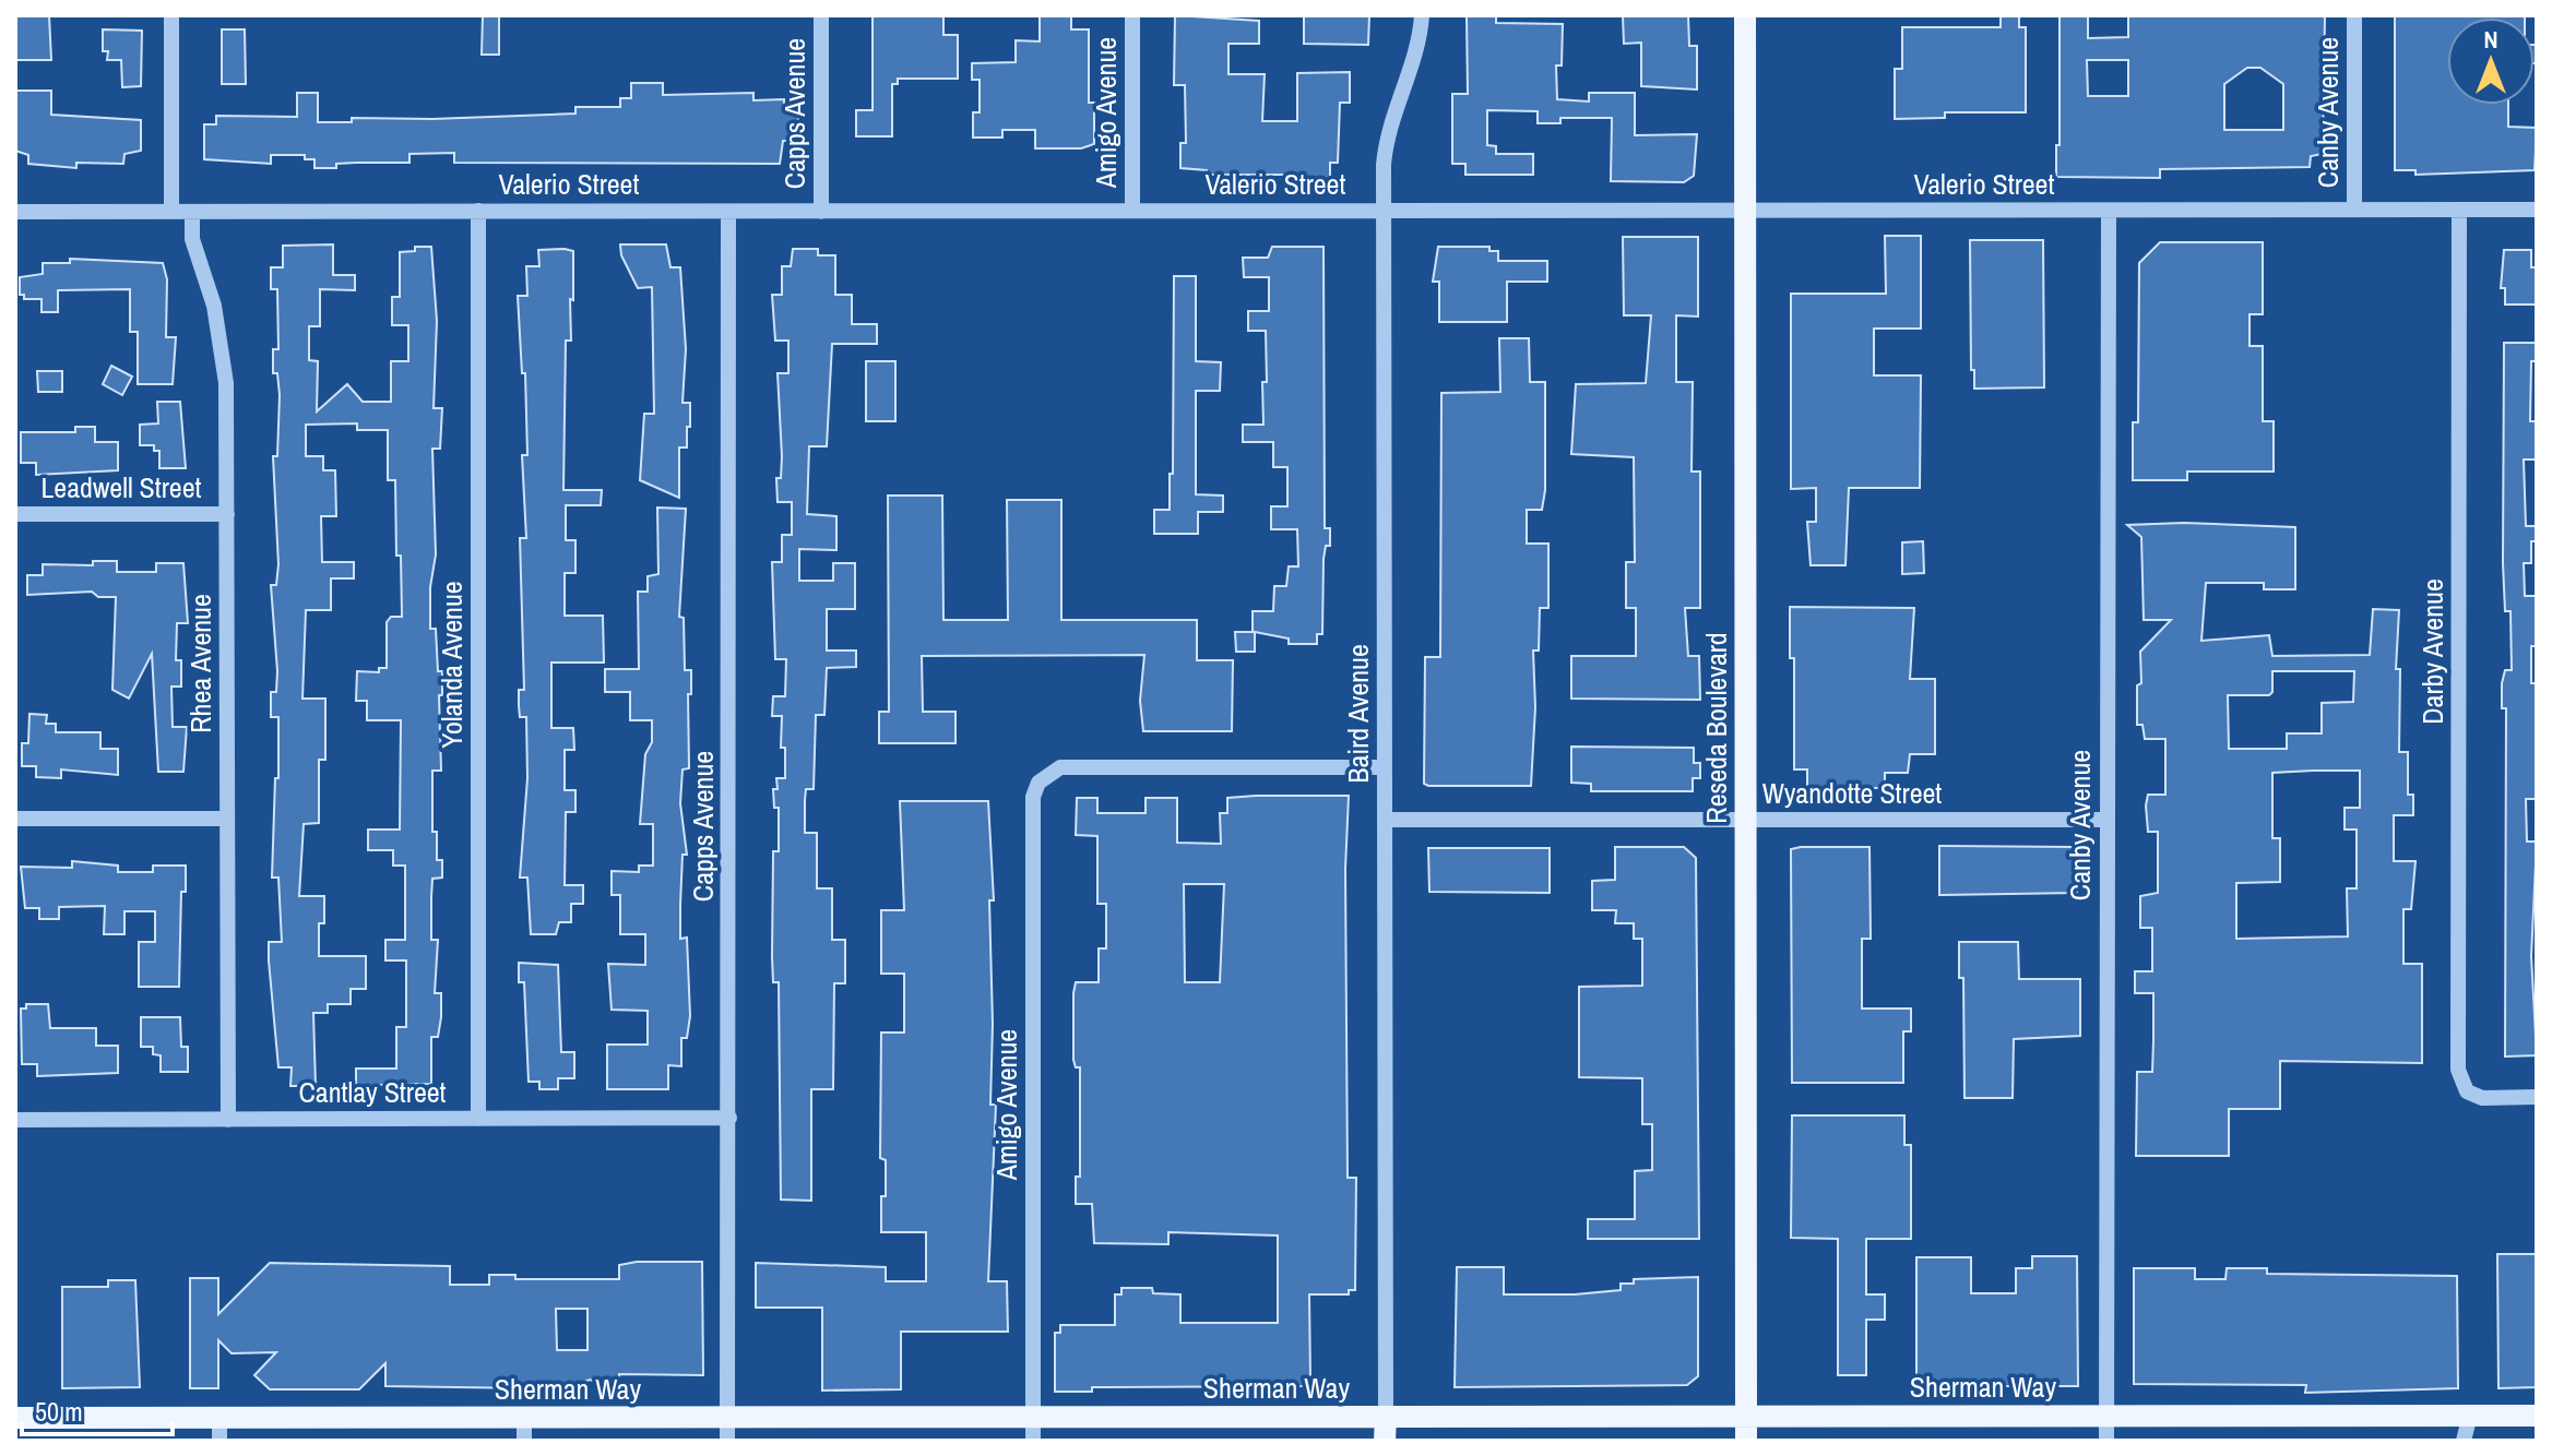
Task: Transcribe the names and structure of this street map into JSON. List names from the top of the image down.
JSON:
{
  "streets": {
    "main road": ["Reseda Boulevard", "Sherman Way"],
    "street": [
      "Amigo Avenue",
      "Canby Avenue",
      "Capps Avenue",
      "Valerio Street",
      "Leadwell Street",
      "Darby Avenue",
      "Rhea Avenue",
      "Yolanda Avenue",
      "Baird Avenue",
      "Wyandotte Street",
      "Cantlay Street"
    ]
  },
  "crossings": [
    ["Amigo Avenue", "Valerio Street"],
    ["Amigo Avenue", "Baird Avenue"],
    ["Amigo Avenue", "Sherman Way"],
    ["Canby Avenue", "Valerio Street"],
    ["Canby Avenue", "Wyandotte Street"],
    ["Canby Avenue", "Sherman Way"],
    ["Capps Avenue", "Valerio Street"],
    ["Capps Avenue", "Cantlay Street"],
    ["Capps Avenue", "Sherman Way"],
    ["Valerio Street", "Darby Avenue"],
    ["Valerio Street", "Rhea Avenue"],
    ["Valerio Street", "Yolanda Avenue"],
    ["Valerio Street", "Baird Avenue"],
    ["Valerio Street", "Reseda Boulevard"],
    ["Leadwell Street", "Rhea Avenue"],
    ["Rhea Avenue", "Cantlay Street"],
    ["Yolanda Avenue", "Cantlay Street"],
    ["Baird Avenue", "Wyandotte Street"],
    ["Baird Avenue", "Sherman Way"],
    ["Reseda Boulevard", "Wyandotte Street"],
    ["Reseda Boulevard", "Sherman Way"]
  ],
  "scale_bar": "50 m",
  "north": "top"
}
